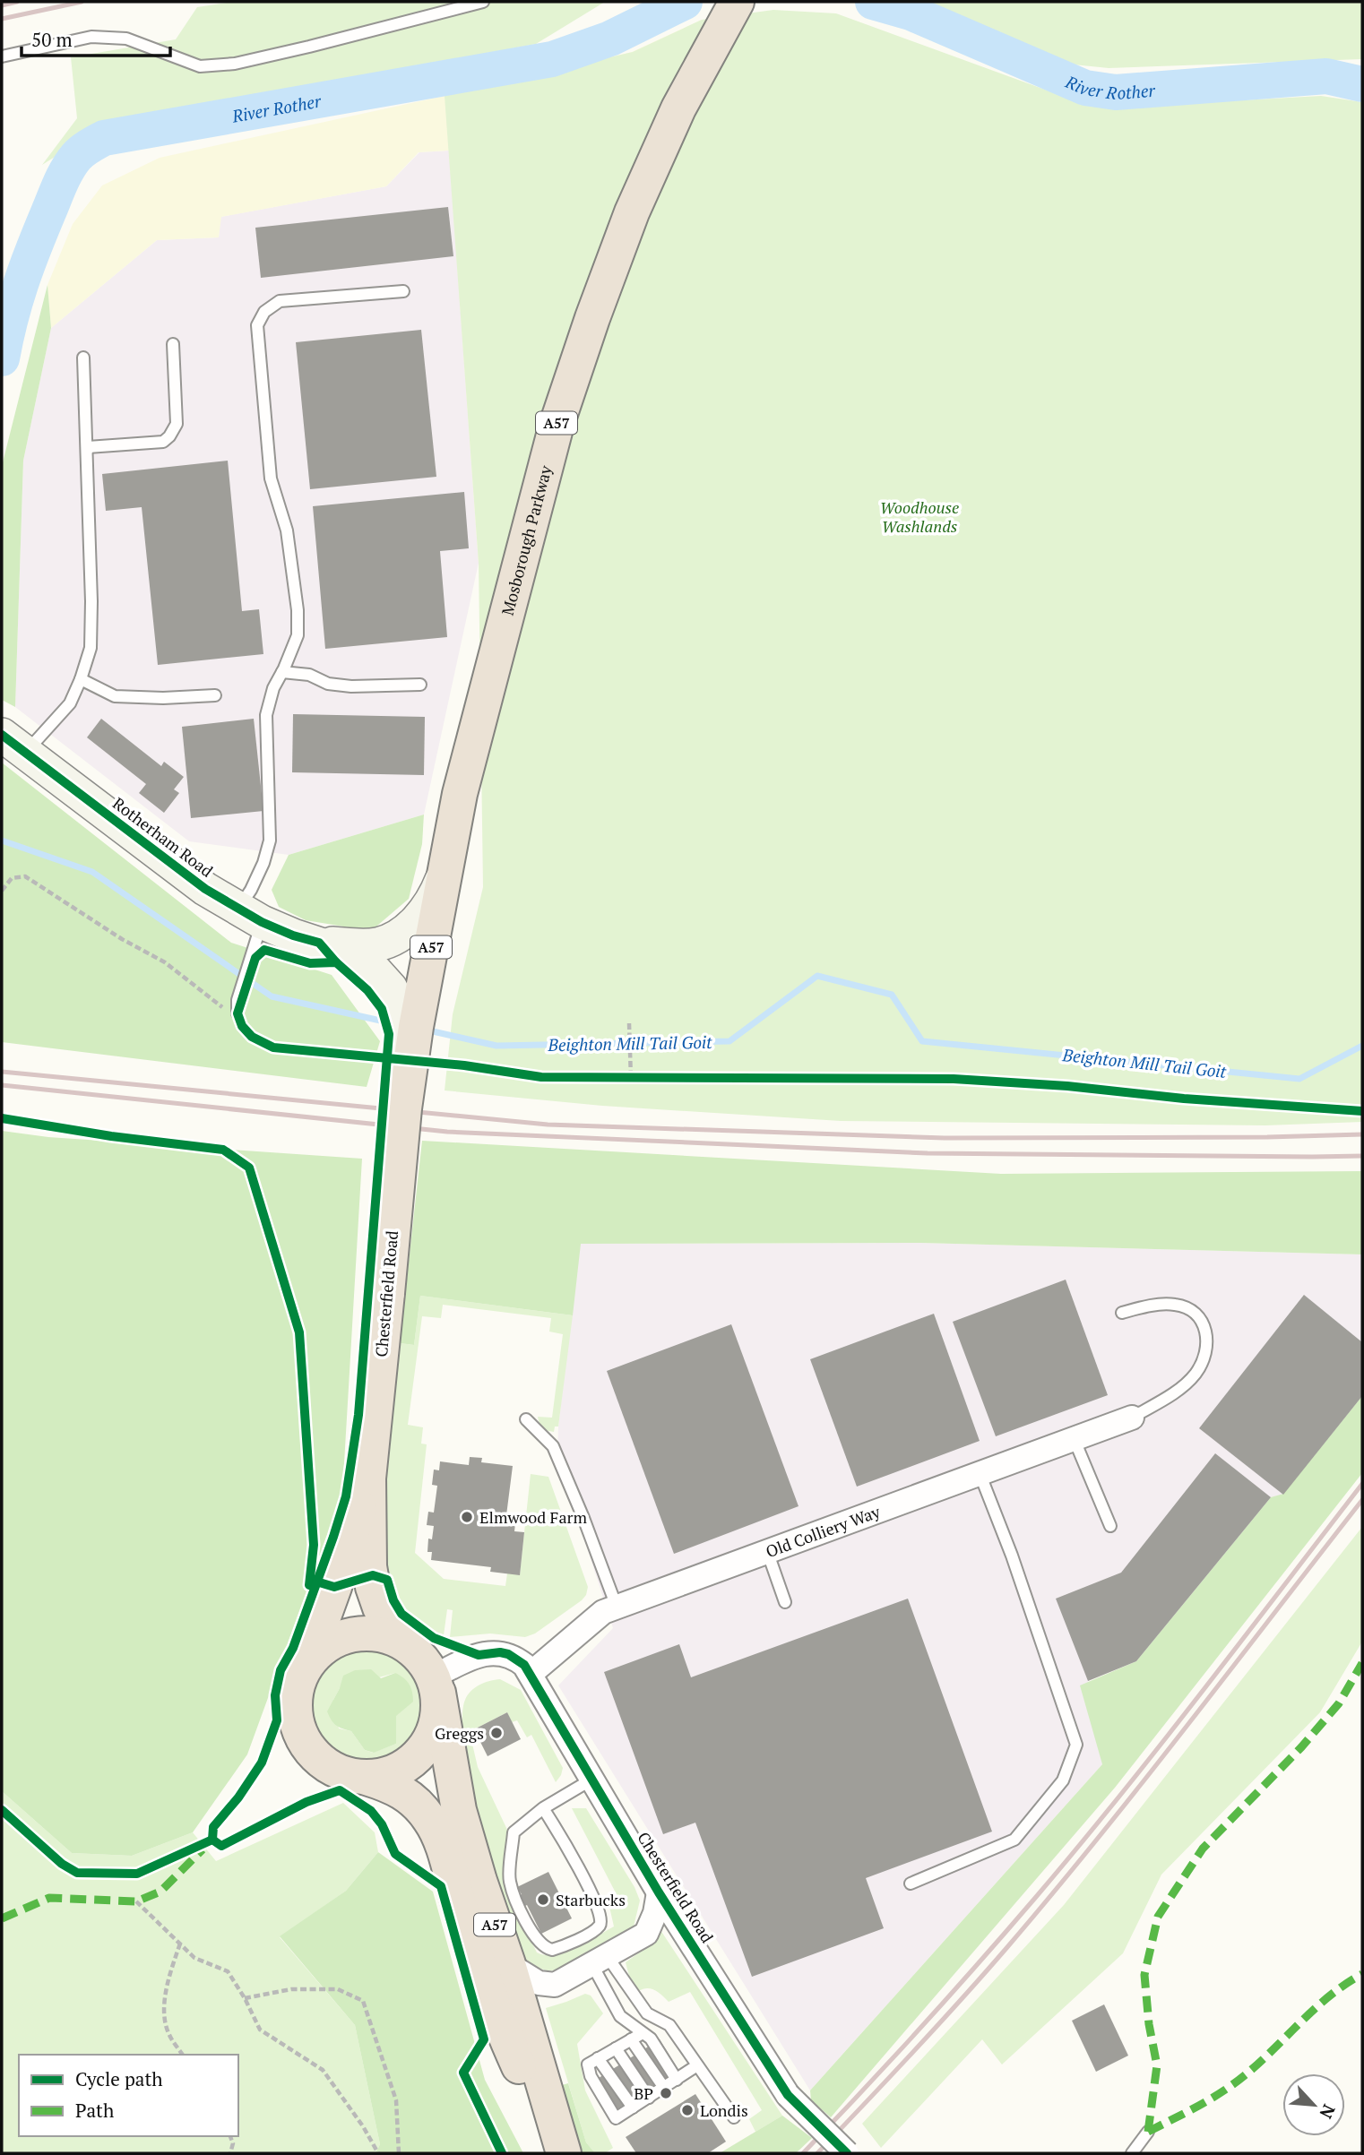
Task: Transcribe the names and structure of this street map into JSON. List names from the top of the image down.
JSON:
{
  "streets": {
    "highway": ["A57", "Mosborough Parkway", "Chesterfield Road"],
    "street": ["Rotherham Road", "Old Colliery Way"]
  },
  "crossings": [
    ["A57", "Chesterfield Road"],
    ["Mosborough Parkway", "Chesterfield Road"],
    ["Chesterfield Road", "Old Colliery Way"]
  ],
  "water": ["River Rother", "Beighton Mill Tail Goit"],
  "parks": ["Woodhouse Washlands"],
  "places": [
    "Elmwood Farm",
    "Greggs",
    "Starbucks",
    "BP",
    "Londis"
  ],
  "legend": ["Cycle path", "Path"],
  "scale_bar": "50 m",
  "north": "bottom right"
}
